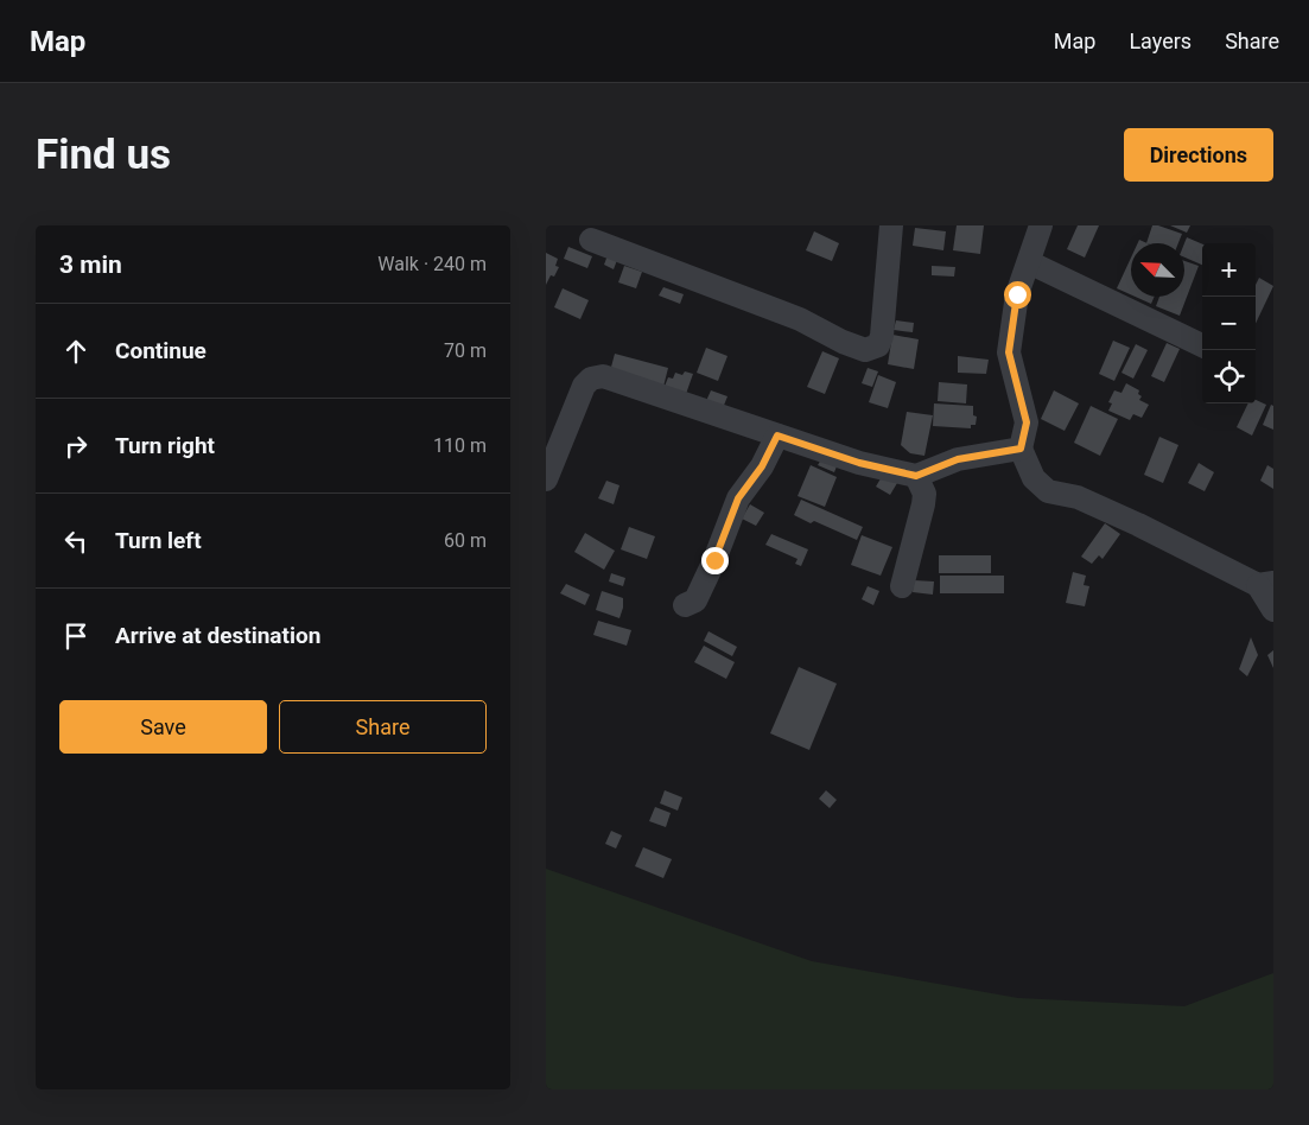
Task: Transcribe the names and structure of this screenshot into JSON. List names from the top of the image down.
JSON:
{
  "north": "top left",
  "page": {
    "header": "Map",
    "nav": ["Map", "Layers", "Share"],
    "buttons": [
      "Directions",
      ["Save", "Share"]
    ],
    "title": "Find us",
    "heading": ["3 min", "Walk · 240 m"],
    "map_buttons": ["+", "−"],
    "list": [
      ["Continue", "70 m"],
      ["Turn right", "110 m"],
      ["Turn left", "60 m"],
      "Arrive at destination"
    ]
  }
}
